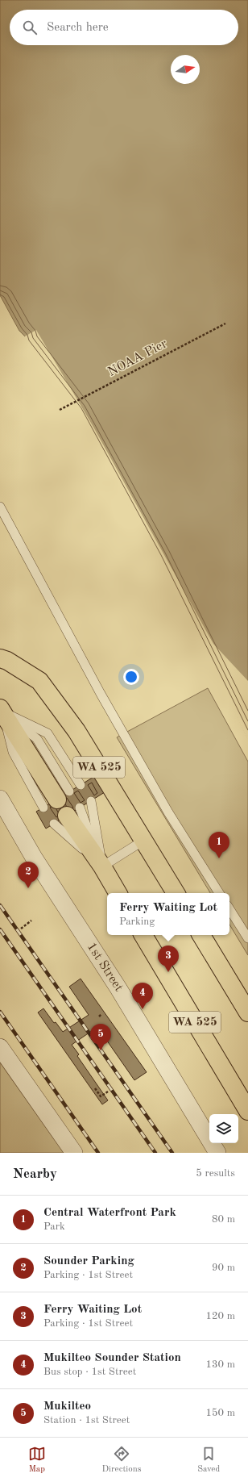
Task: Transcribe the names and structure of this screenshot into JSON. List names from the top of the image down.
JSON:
{
  "streets": {
    "main road": ["WA 525"],
    "street": ["1st Street"],
    "path": ["NOAA Pier"]
  },
  "north": "right",
  "page": {
    "search": "Search here",
    "pins": [
      "1",
      "2",
      "3",
      "4",
      "5"
    ],
    "popup": ["Ferry Waiting Lot", "Parking"],
    "heading": ["Nearby", "5 results"],
    "list": [
      {
        "mark": "1",
        "name": "Central Waterfront Park",
        "note": "Park",
        "value": "80 m"
      },
      {
        "mark": "2",
        "name": "Sounder Parking",
        "note": "Parking · 1st Street",
        "value": "90 m"
      },
      {
        "mark": "3",
        "name": "Ferry Waiting Lot",
        "note": "Parking · 1st Street",
        "value": "120 m"
      },
      {
        "mark": "4",
        "name": "Mukilteo Sounder Station",
        "note": "Bus stop · 1st Street",
        "value": "130 m"
      },
      {
        "mark": "5",
        "name": "Mukilteo",
        "note": "Station · 1st Street",
        "value": "150 m"
      }
    ],
    "nav": ["Map", "Directions", "Saved"]
  }
}
